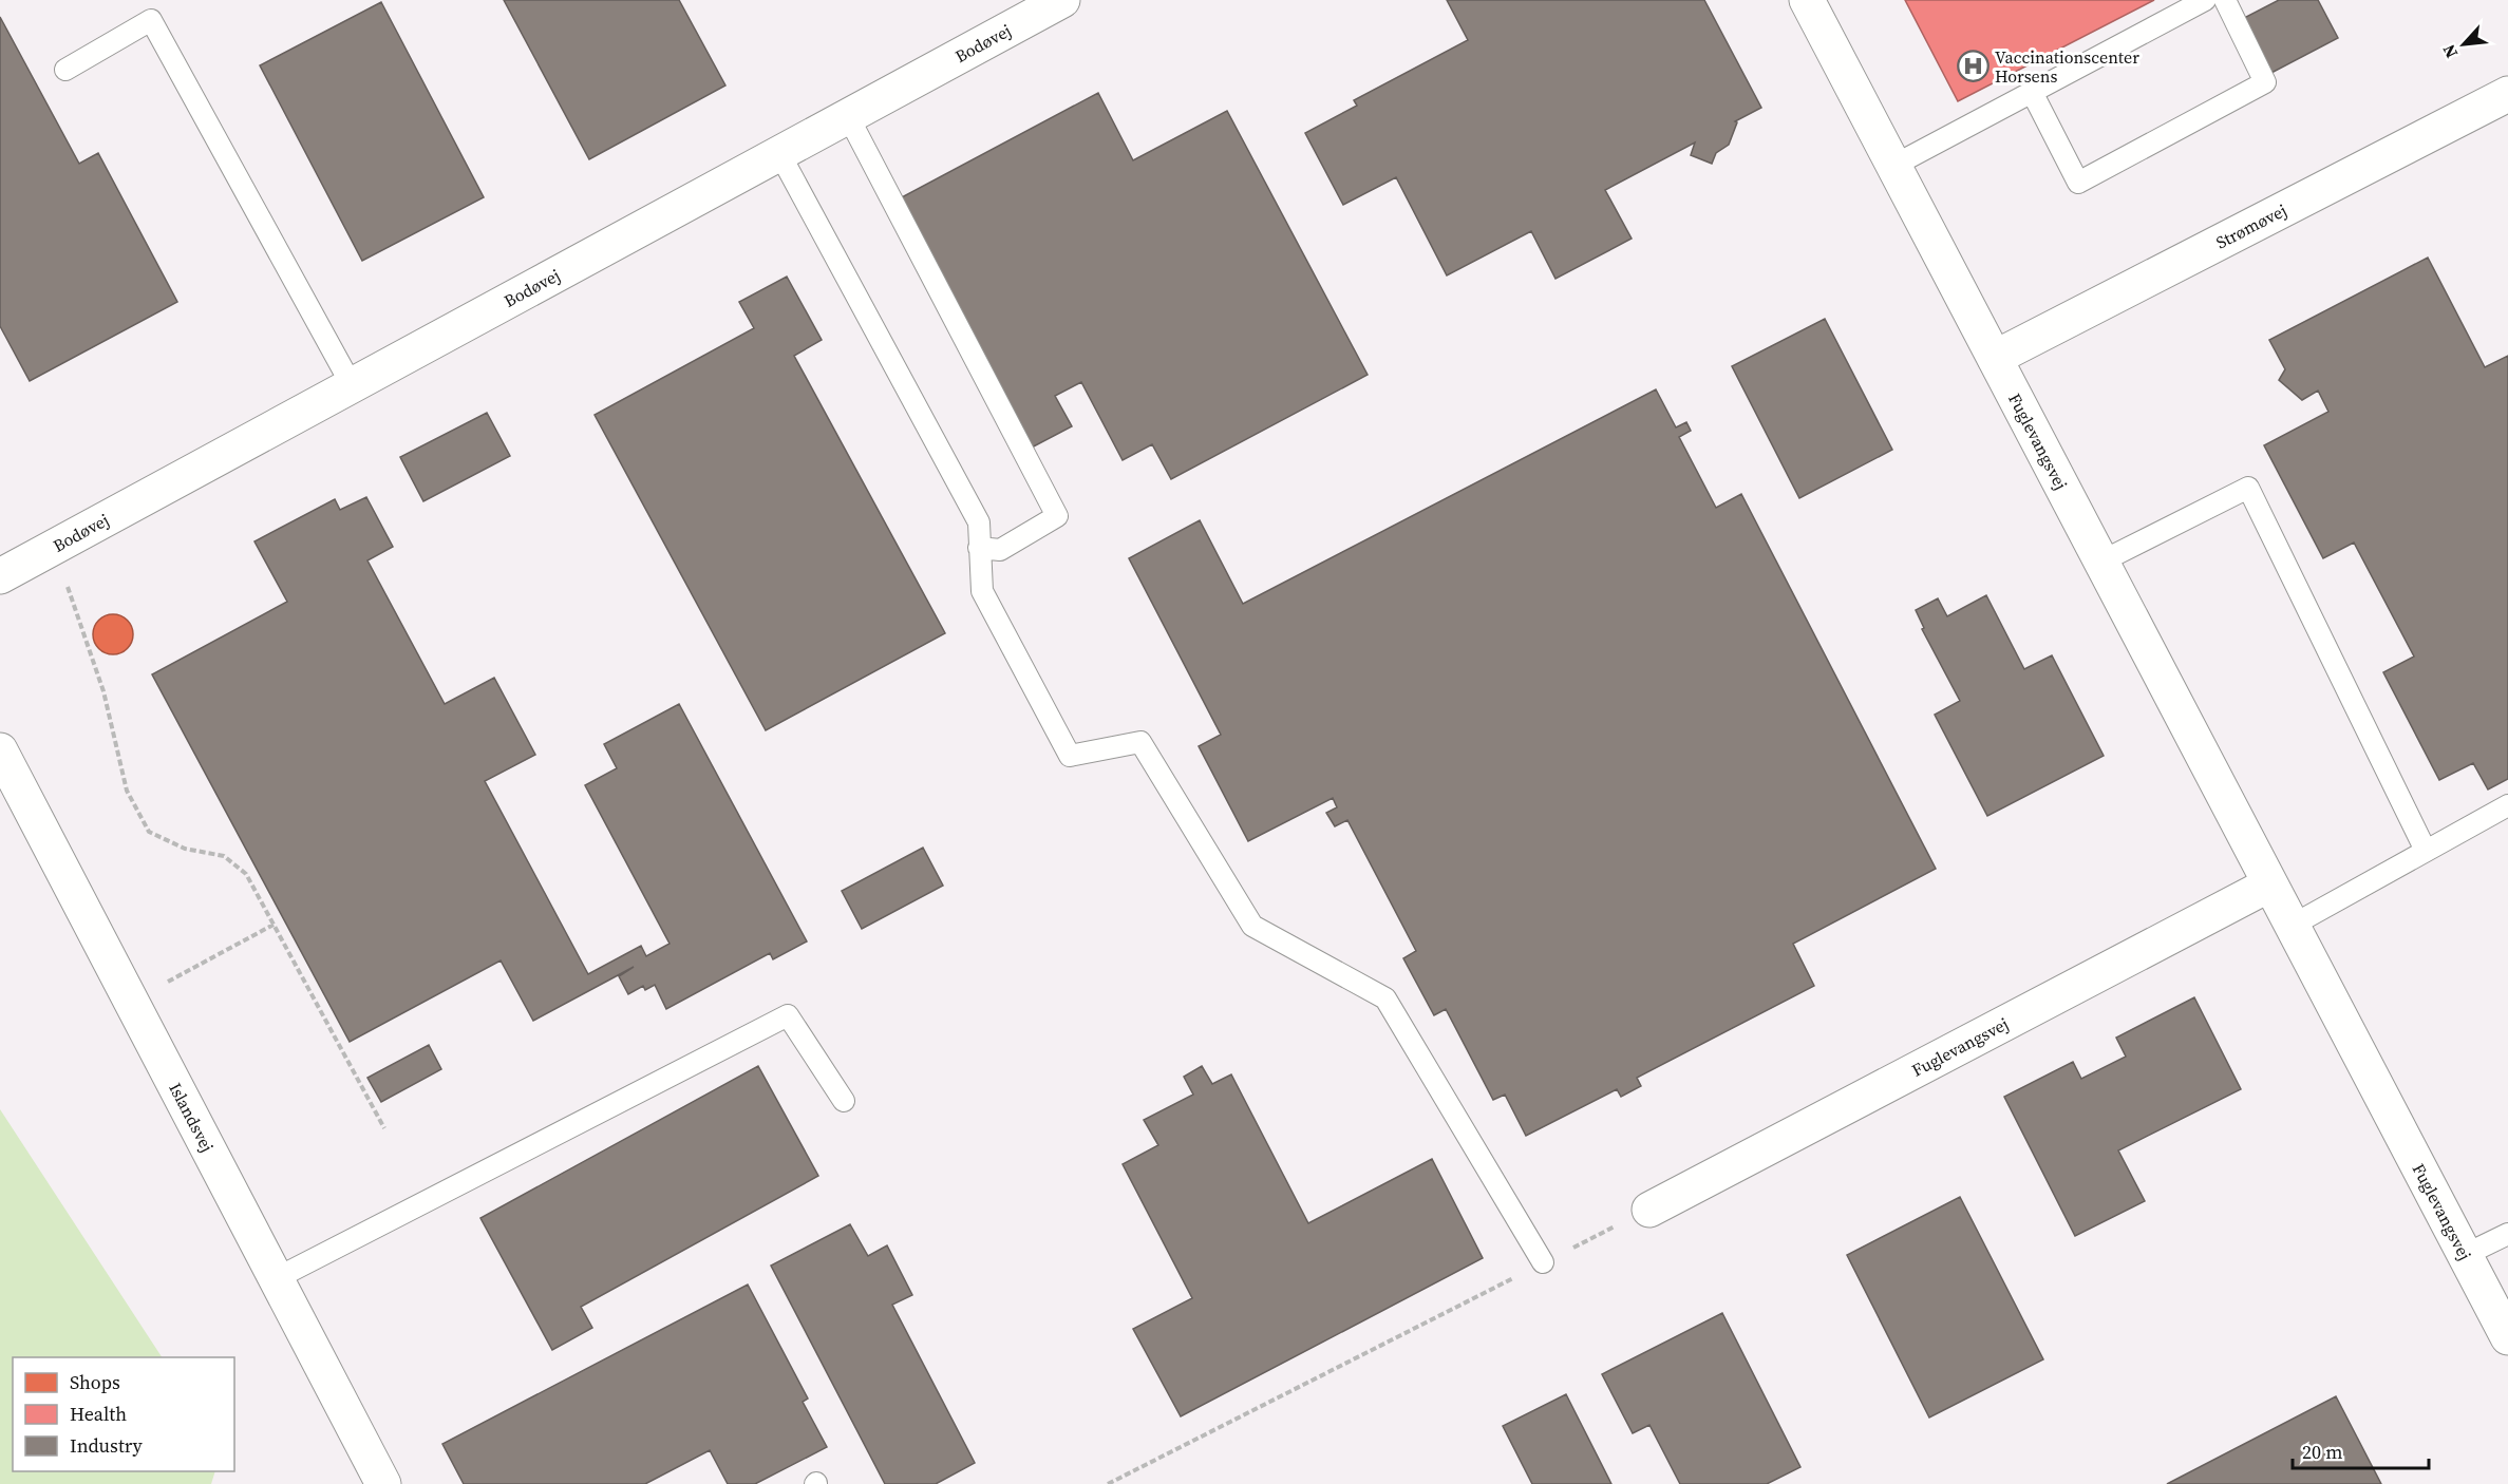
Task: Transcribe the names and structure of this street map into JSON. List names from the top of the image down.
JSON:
{
  "streets": {
    "street": [
      "Bodøvej",
      "Strømøvej",
      "Fuglevangsvej",
      "Islandsvej"
    ]
  },
  "crossings": [
    ["Strømøvej", "Fuglevangsvej"]
  ],
  "places": {
    "hospital": ["Vaccinationscenter Horsens"]
  },
  "legend": ["Shops", "Health", "Industry"],
  "scale_bar": "20 m",
  "north": "bottom left"
}
